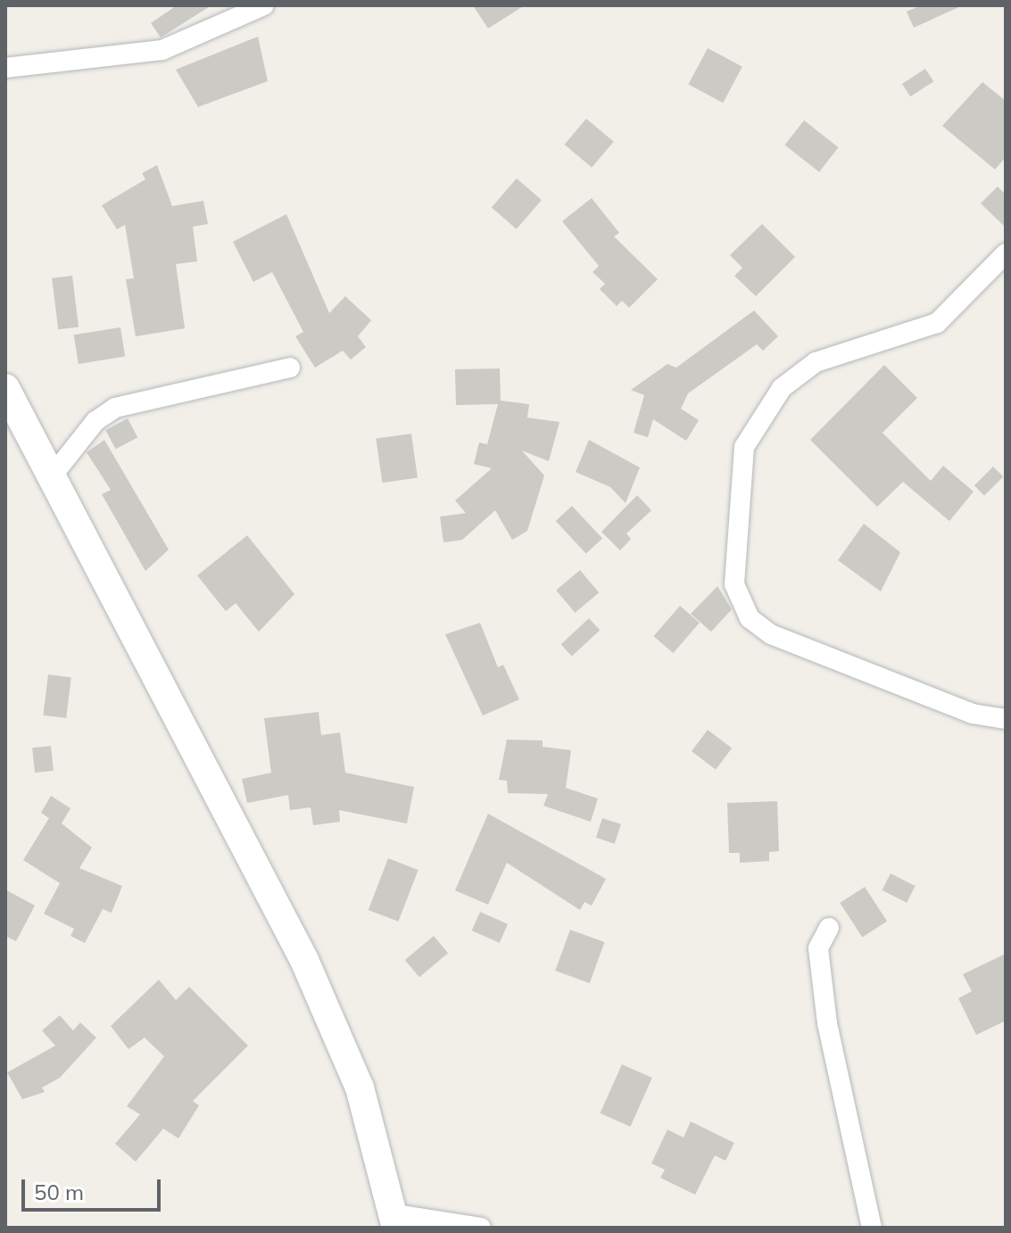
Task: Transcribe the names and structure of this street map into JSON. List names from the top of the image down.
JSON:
{
  "scale_bar": "50 m"
}
